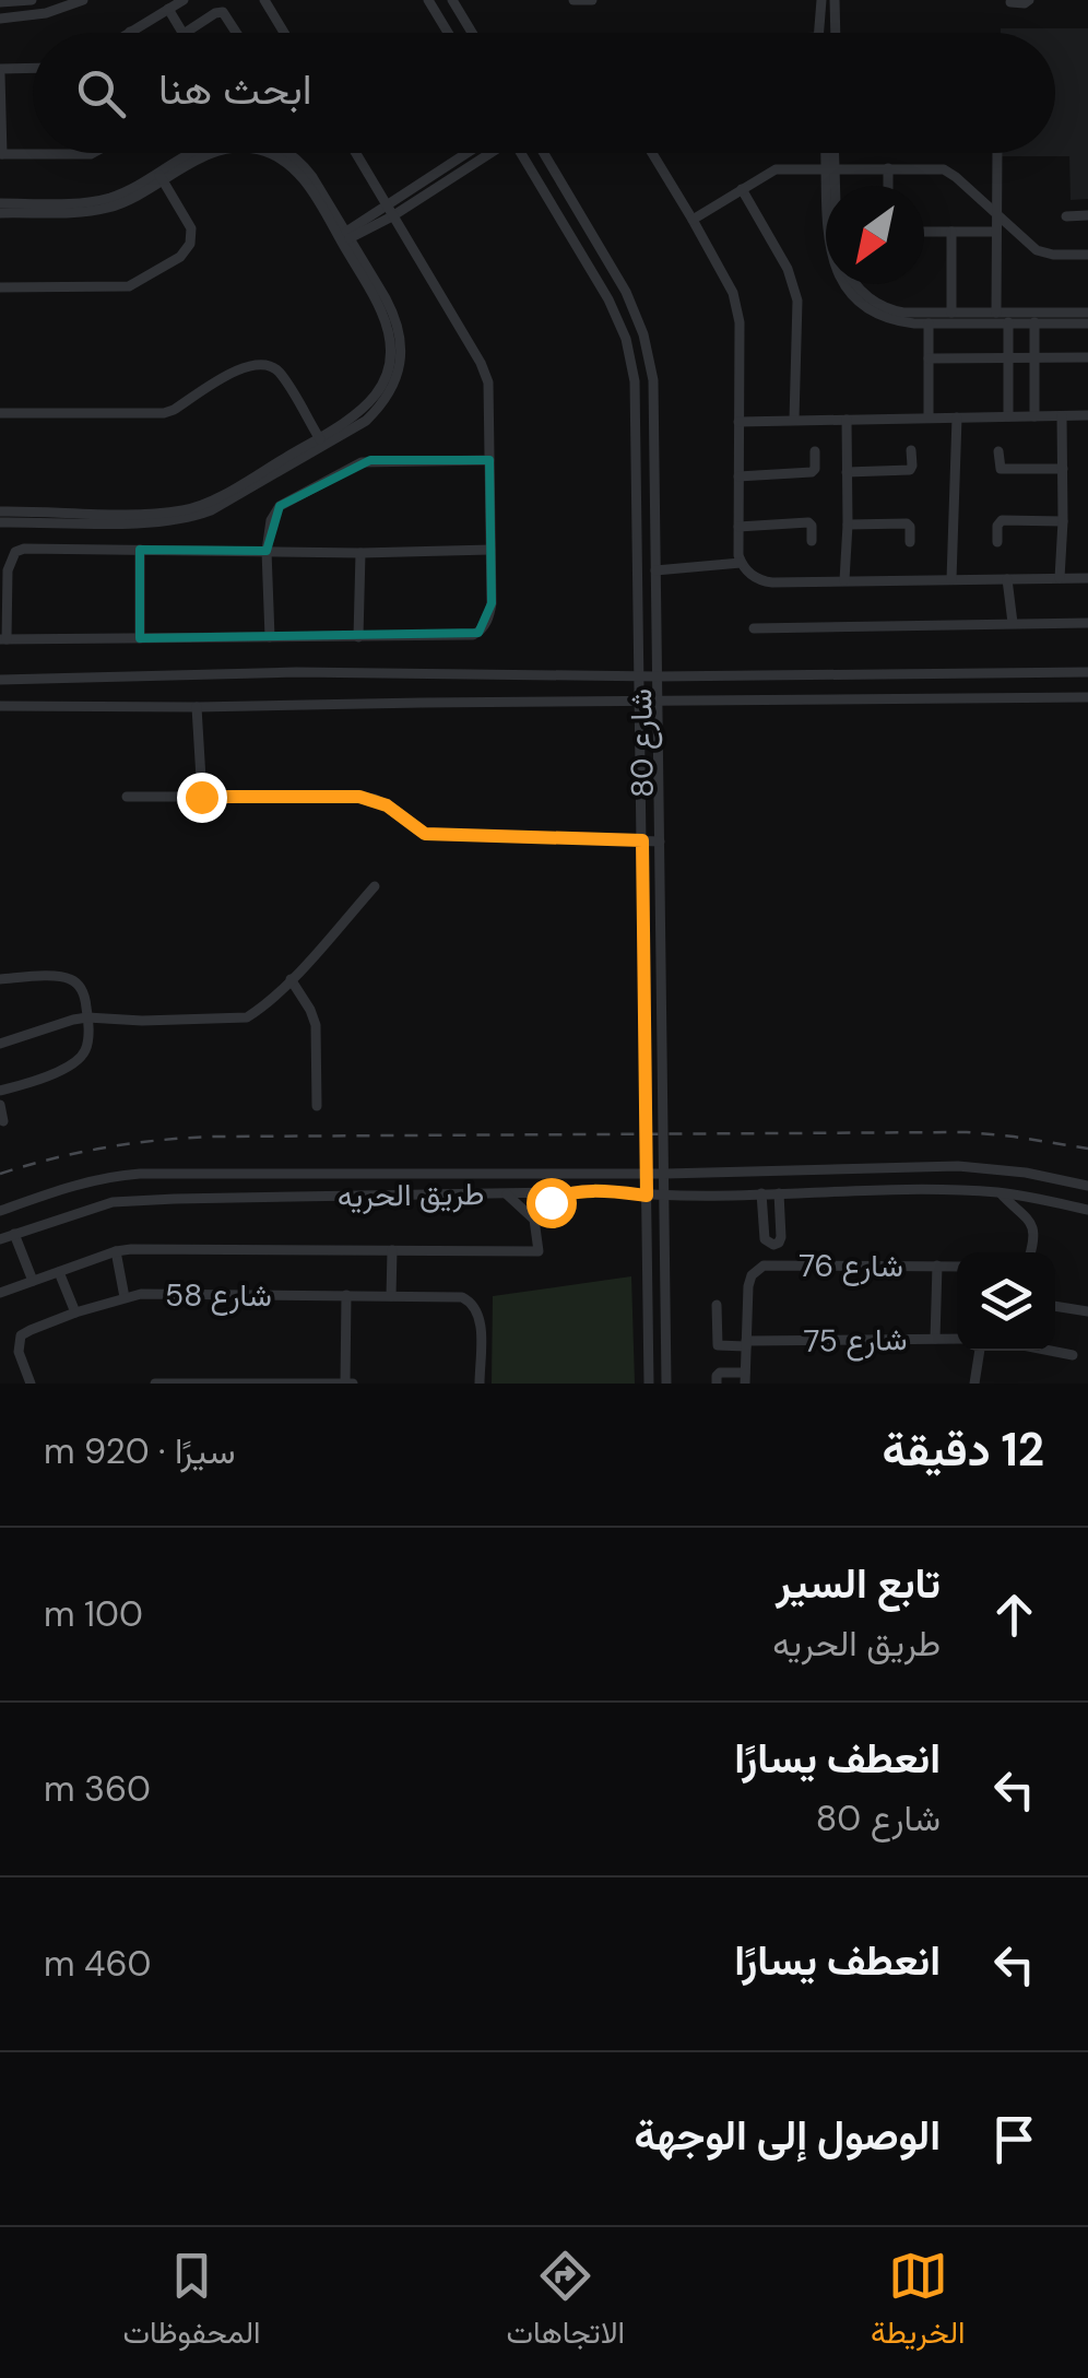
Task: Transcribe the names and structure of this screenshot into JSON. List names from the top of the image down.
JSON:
{
  "streets": {
    "street": [
      "شارع 80",
      "طريق الحريه",
      "شارع 76",
      "شارع 58",
      "شارع 75"
    ]
  },
  "crossings": [
    ["شارع 80", "طريق الحريه"],
    ["شارع 76", "شارع 75"]
  ],
  "north": "bottom left",
  "page": {
    "search": "ابحث هنا",
    "heading": ["12 دقيقة", "سيرًا · 920 m"],
    "list": [
      ["تابع السير", "طريق الحريه", "100 m"],
      ["انعطف يسارًا", "شارع 80", "360 m"],
      ["انعطف يسارًا", "460 m"],
      "الوصول إلى الوجهة"
    ],
    "nav": ["الخريطة", "الاتجاهات", "المحفوظات"]
  }
}
